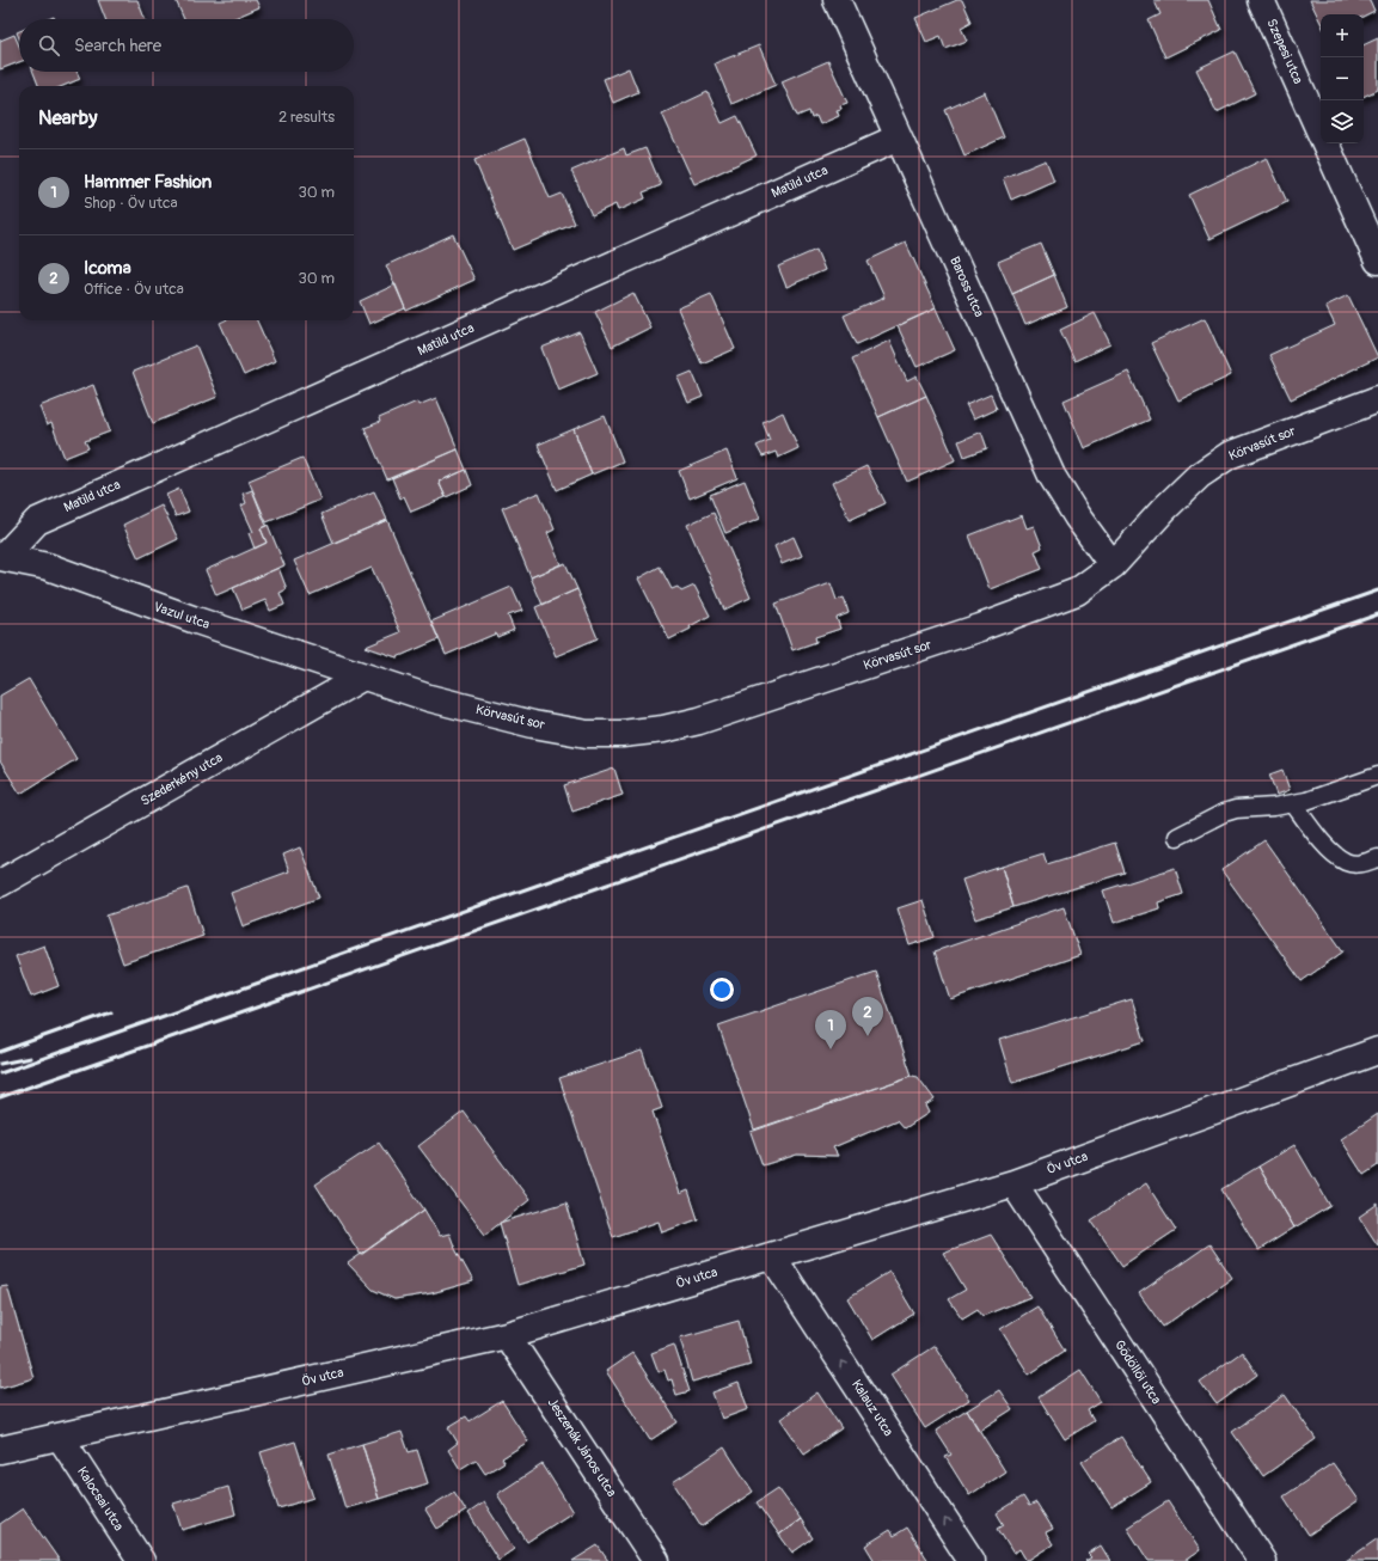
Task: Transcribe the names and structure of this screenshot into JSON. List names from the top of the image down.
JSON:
{
  "streets": {
    "street": [
      "Szepesi utca",
      "Matild utca",
      "Baross utca",
      "Körvasút sor",
      "Vazul utca",
      "Szederkény utca",
      "Öv utca",
      "Gödöllői utca",
      "Kalauz utca",
      "Jeszenák János utca",
      "Kalocsai utca"
    ]
  },
  "crossings": [
    ["Matild utca", "Baross utca"],
    ["Matild utca", "Vazul utca"],
    ["Baross utca", "Körvasút sor"],
    ["Körvasút sor", "Vazul utca"],
    ["Körvasút sor", "Szederkény utca"],
    ["Vazul utca", "Szederkény utca"],
    ["Öv utca", "Gödöllői utca"],
    ["Öv utca", "Kalauz utca"],
    ["Öv utca", "Jeszenák János utca"],
    ["Öv utca", "Kalocsai utca"]
  ],
  "one_way": ["Kalauz utca"],
  "page": {
    "map_buttons": ["+", "−"],
    "search": "Search here",
    "heading": ["Nearby", "2 results"],
    "list": [
      {
        "mark": "1",
        "name": "Hammer Fashion",
        "note": "Shop · Öv utca",
        "value": "30 m"
      },
      {
        "mark": "2",
        "name": "Icoma",
        "note": "Office · Öv utca",
        "value": "30 m"
      }
    ],
    "pins": ["2", "1"]
  }
}
